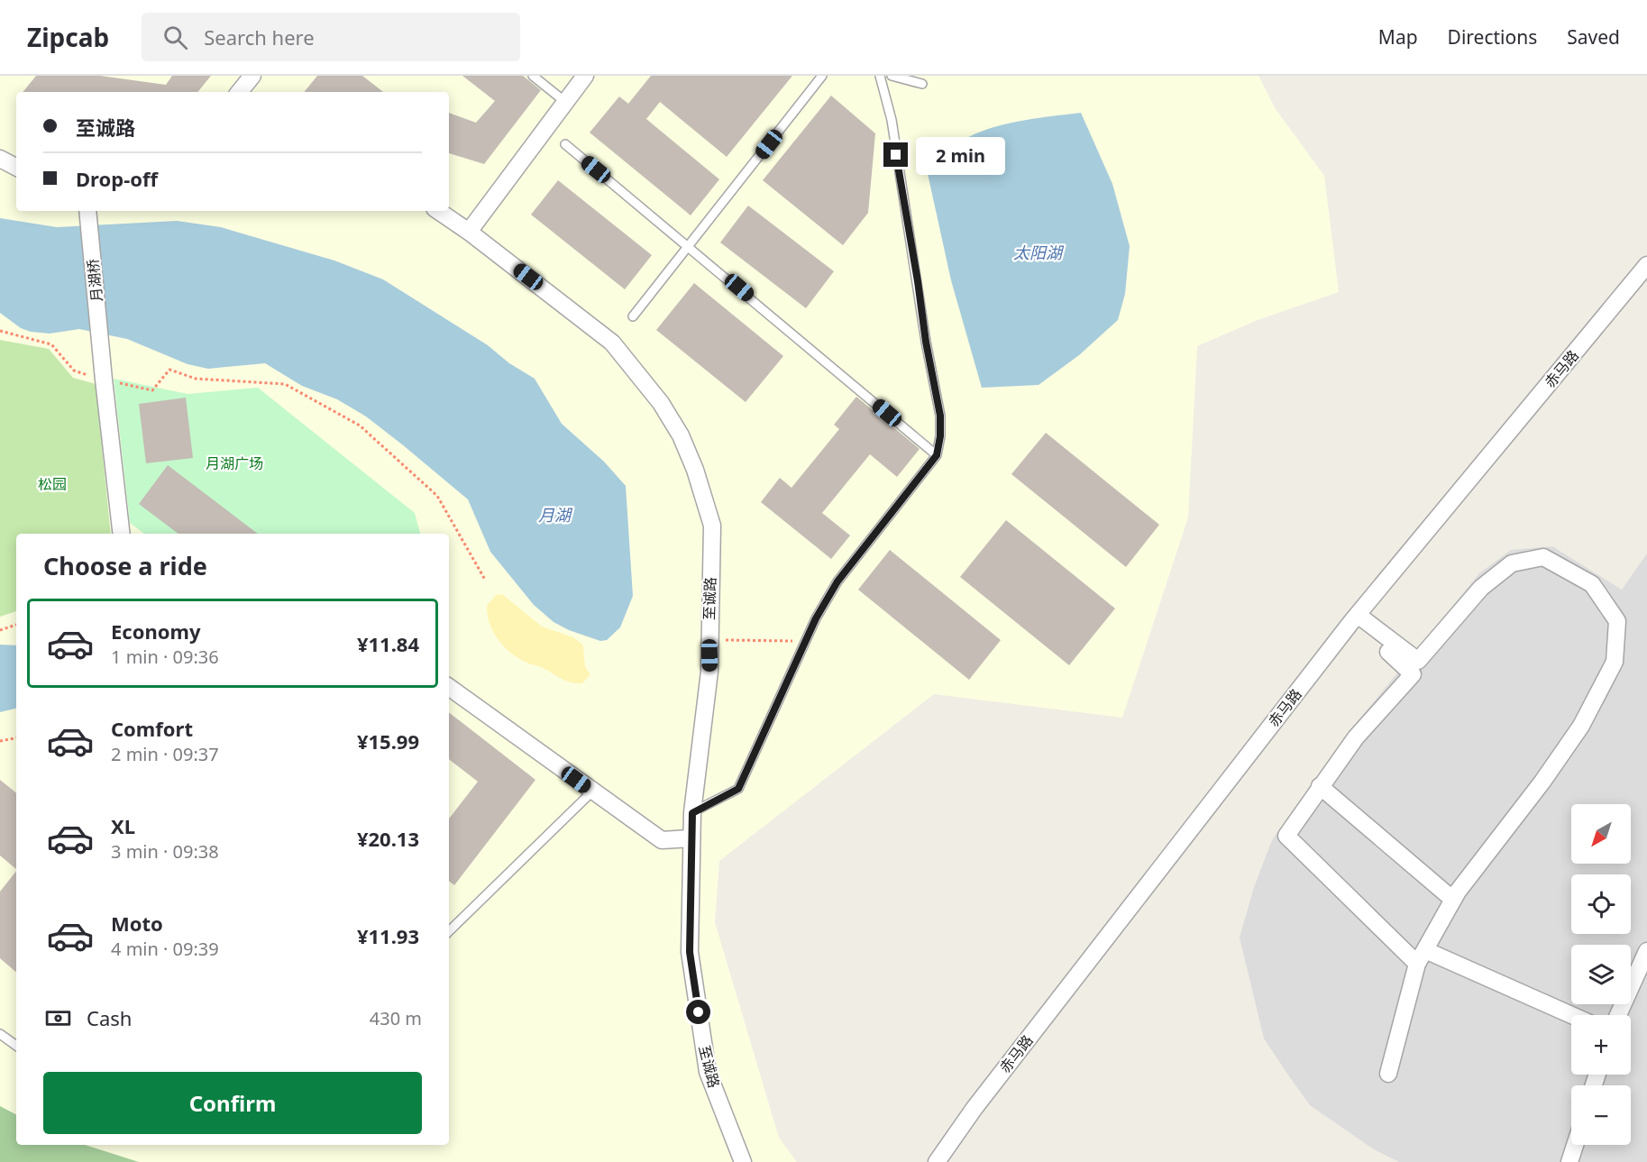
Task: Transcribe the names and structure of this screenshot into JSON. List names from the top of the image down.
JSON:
{
  "streets": {
    "street": ["月湖桥", "赤马路", "至诚路"]
  },
  "water": ["太阳湖", "月湖"],
  "parks": ["月湖广场", "松园"],
  "north": "bottom left",
  "page": {
    "header": "Zipcab",
    "search": "Search here",
    "nav": ["Map", "Directions", "Saved"],
    "banner": ["至诚路", "Drop-off"],
    "bubble": "2 min",
    "heading": "Choose a ride",
    "list": [
      {
        "name": "Economy",
        "note": "1 min · 09:36",
        "value": "¥11.84"
      },
      {
        "name": "Comfort",
        "note": "2 min · 09:37",
        "value": "¥15.99"
      },
      {
        "name": "XL",
        "note": "3 min · 09:38",
        "value": "¥20.13"
      },
      {
        "name": "Moto",
        "note": "4 min · 09:39",
        "value": "¥11.93"
      }
    ],
    "map_buttons": ["+", "−"],
    "pay": ["Cash", "430 m"],
    "buttons": "Confirm"
  }
}
